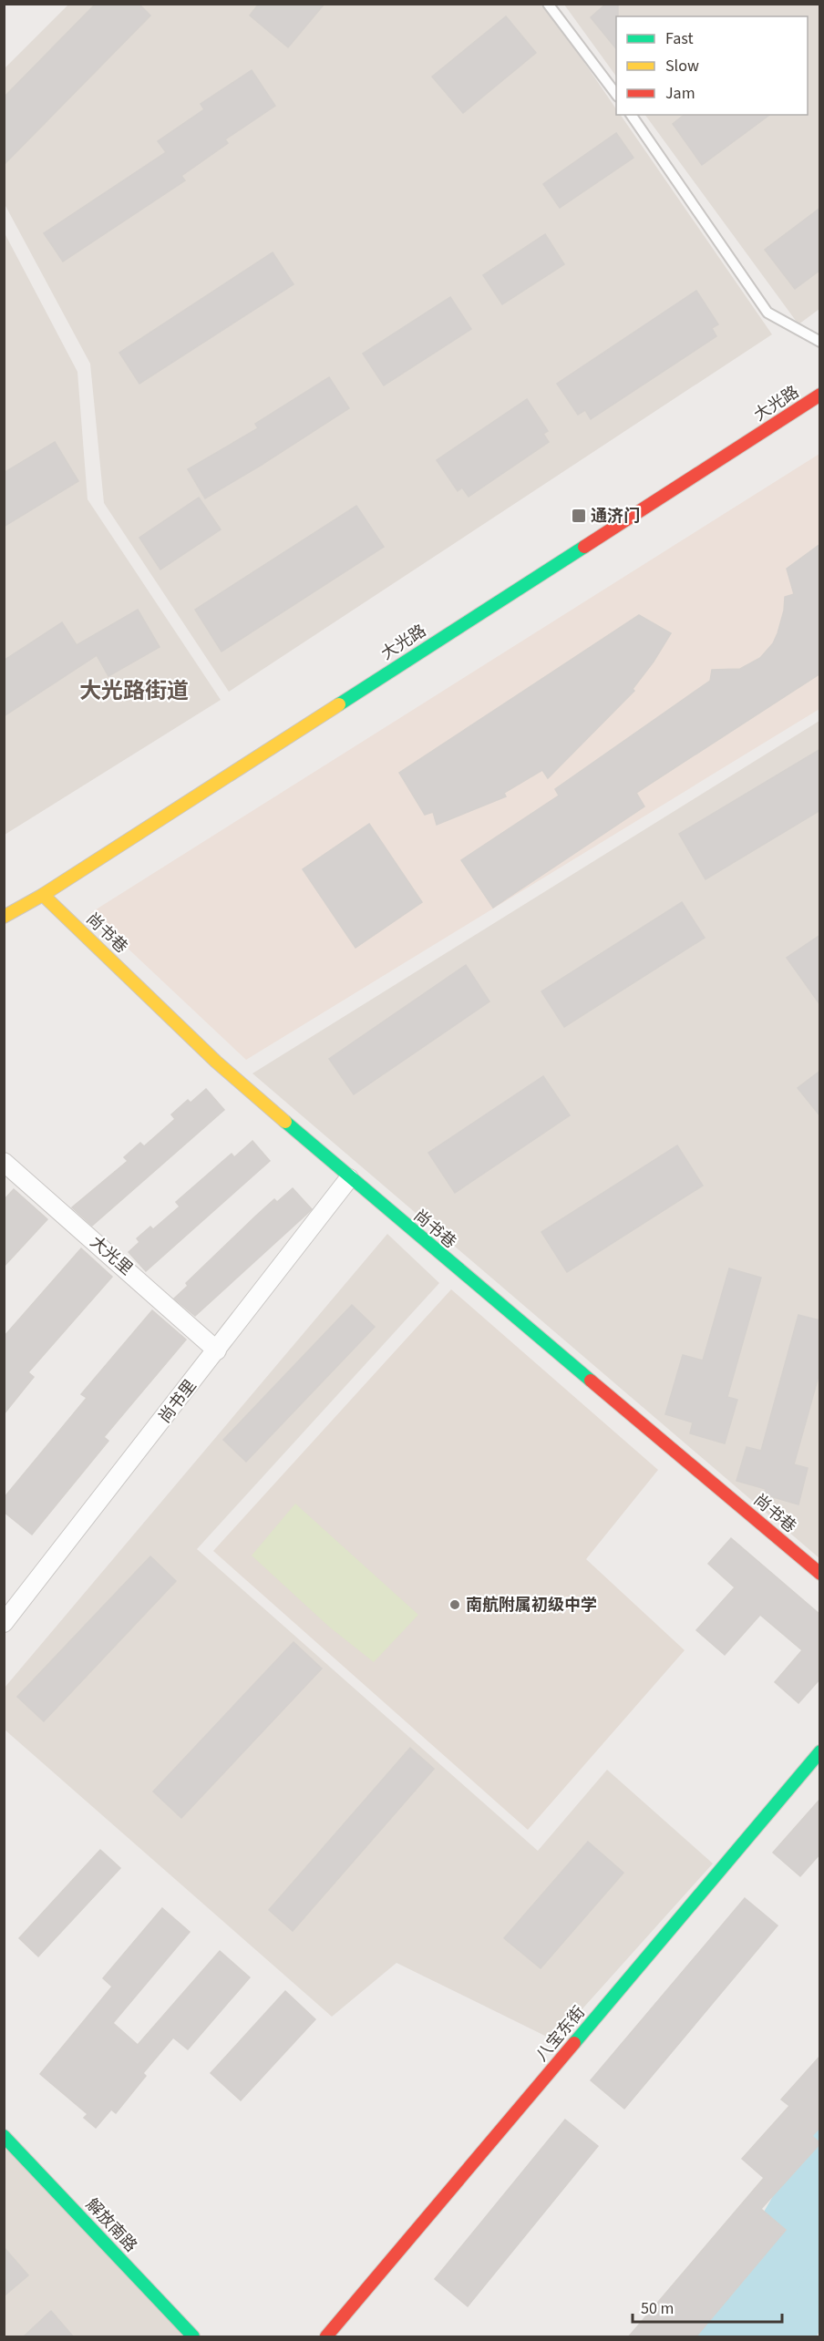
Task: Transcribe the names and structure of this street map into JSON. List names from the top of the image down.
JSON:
{
  "streets": {
    "street": [
      "大光路",
      "尚书巷",
      "大光里",
      "尚书里",
      "八宝东街",
      "解放南路"
    ]
  },
  "crossings": [
    ["大光路", "尚书巷"],
    ["尚书巷", "尚书里"],
    ["大光里", "尚书里"]
  ],
  "districts": ["大光路街道"],
  "places": {
    "transit": ["通济门"],
    "other": ["南航附属初级中学"]
  },
  "legend": ["Fast", "Slow", "Jam"],
  "scale_bar": "50 m"
}
